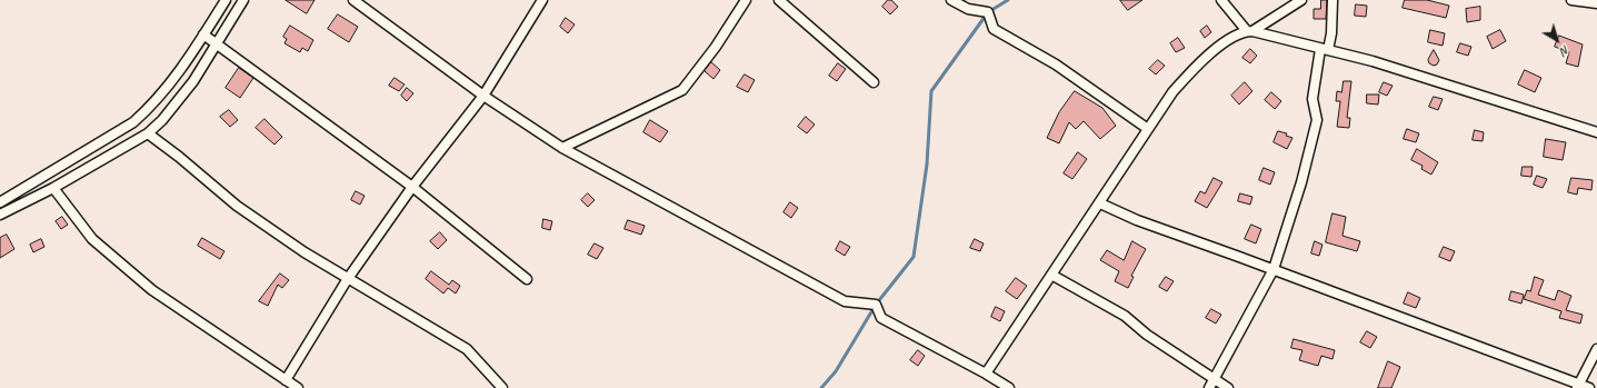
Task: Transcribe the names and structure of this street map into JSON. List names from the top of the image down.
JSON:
{
  "north": "bottom right"
}
